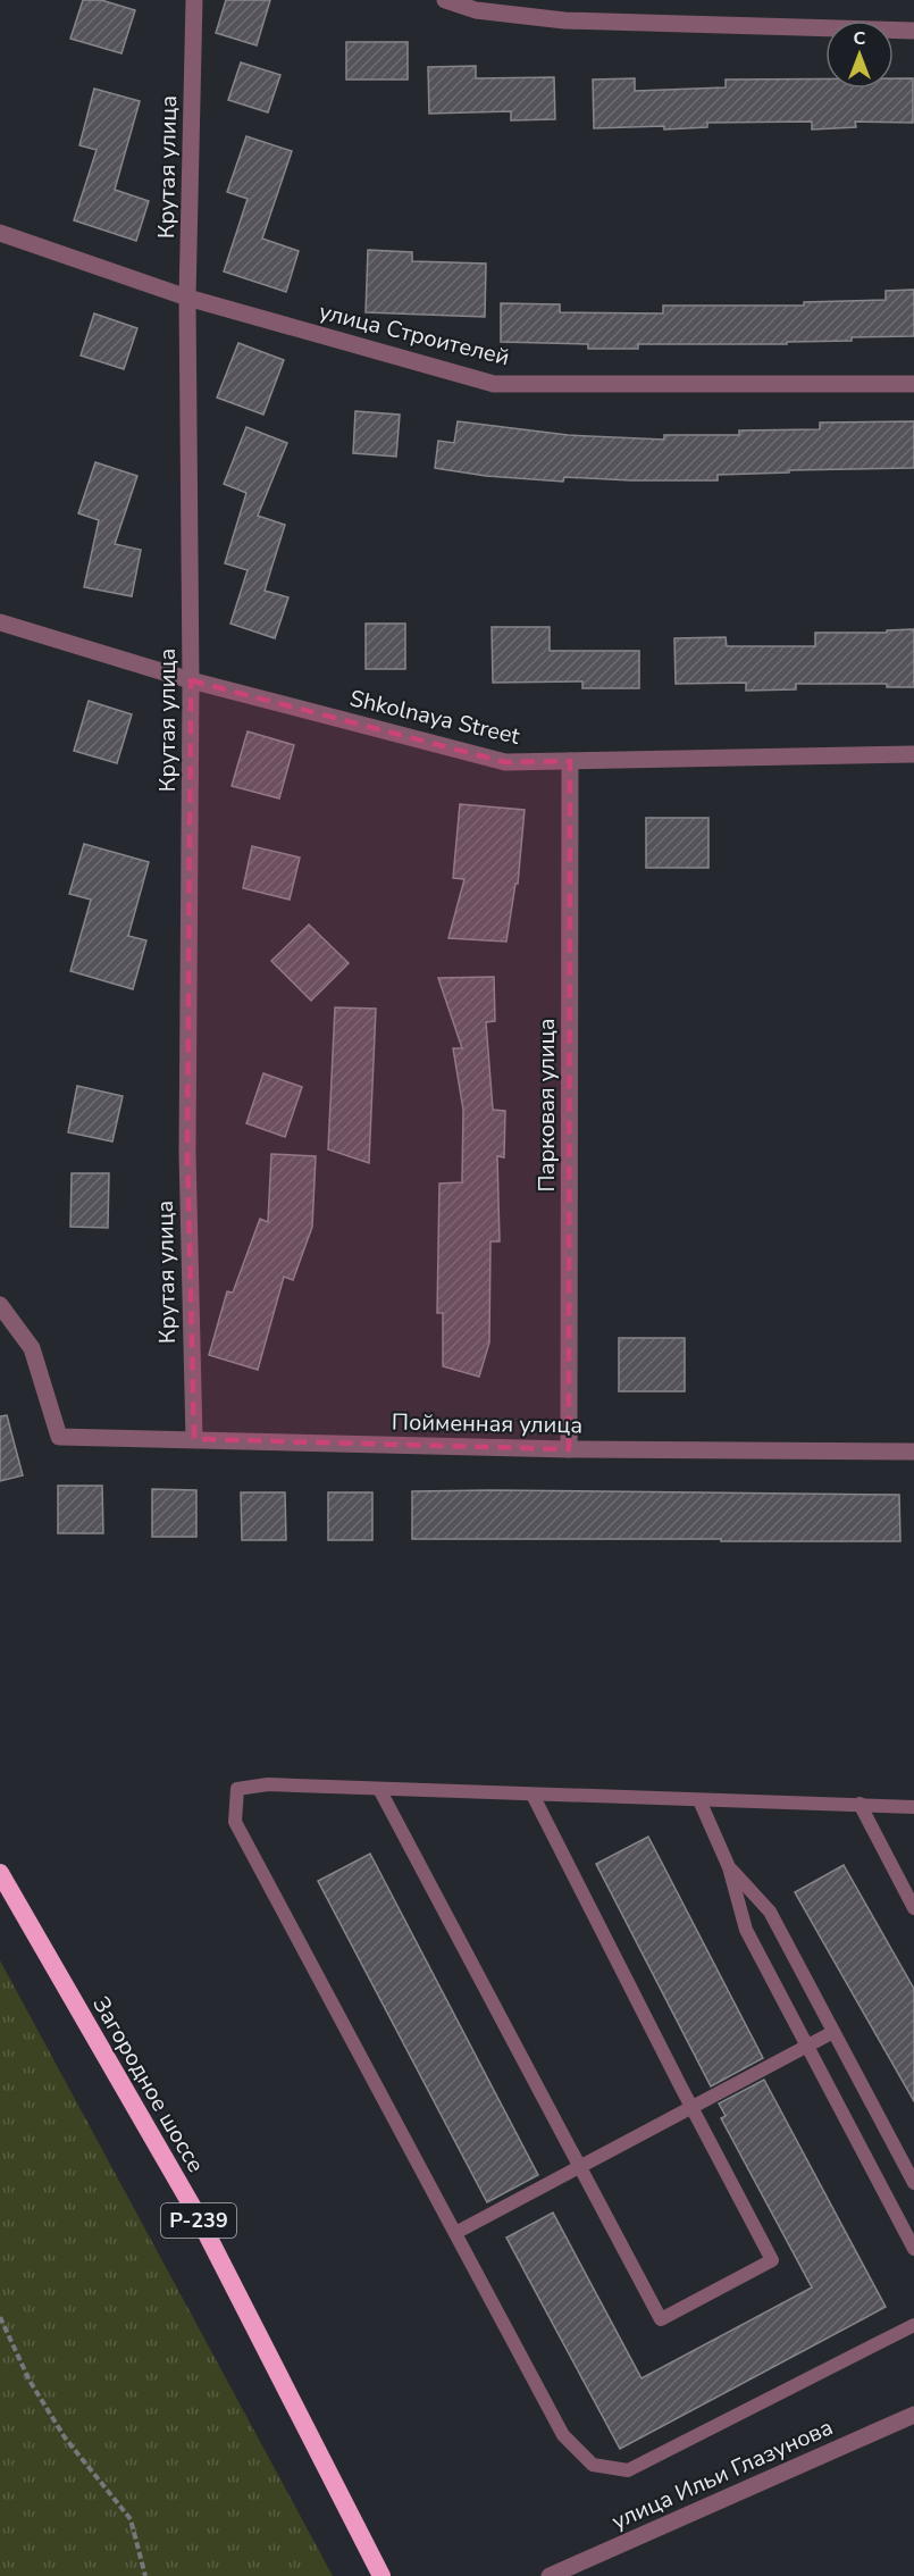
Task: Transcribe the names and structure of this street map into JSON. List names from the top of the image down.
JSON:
{
  "streets": {
    "highway": ["Загородное шоссе", "Р-239"],
    "street": [
      "Крутая улица",
      "улица Строителей",
      "Shkolnaya Street",
      "Парковая улица",
      "Пойменная улица",
      "улица Ильи Глазунова"
    ]
  },
  "crossings": [
    ["Крутая улица", "улица Строителей"],
    ["Крутая улица", "Shkolnaya Street"],
    ["Крутая улица", "Пойменная улица"],
    ["Shkolnaya Street", "Парковая улица"],
    ["Парковая улица", "Пойменная улица"]
  ],
  "north": "top"
}
